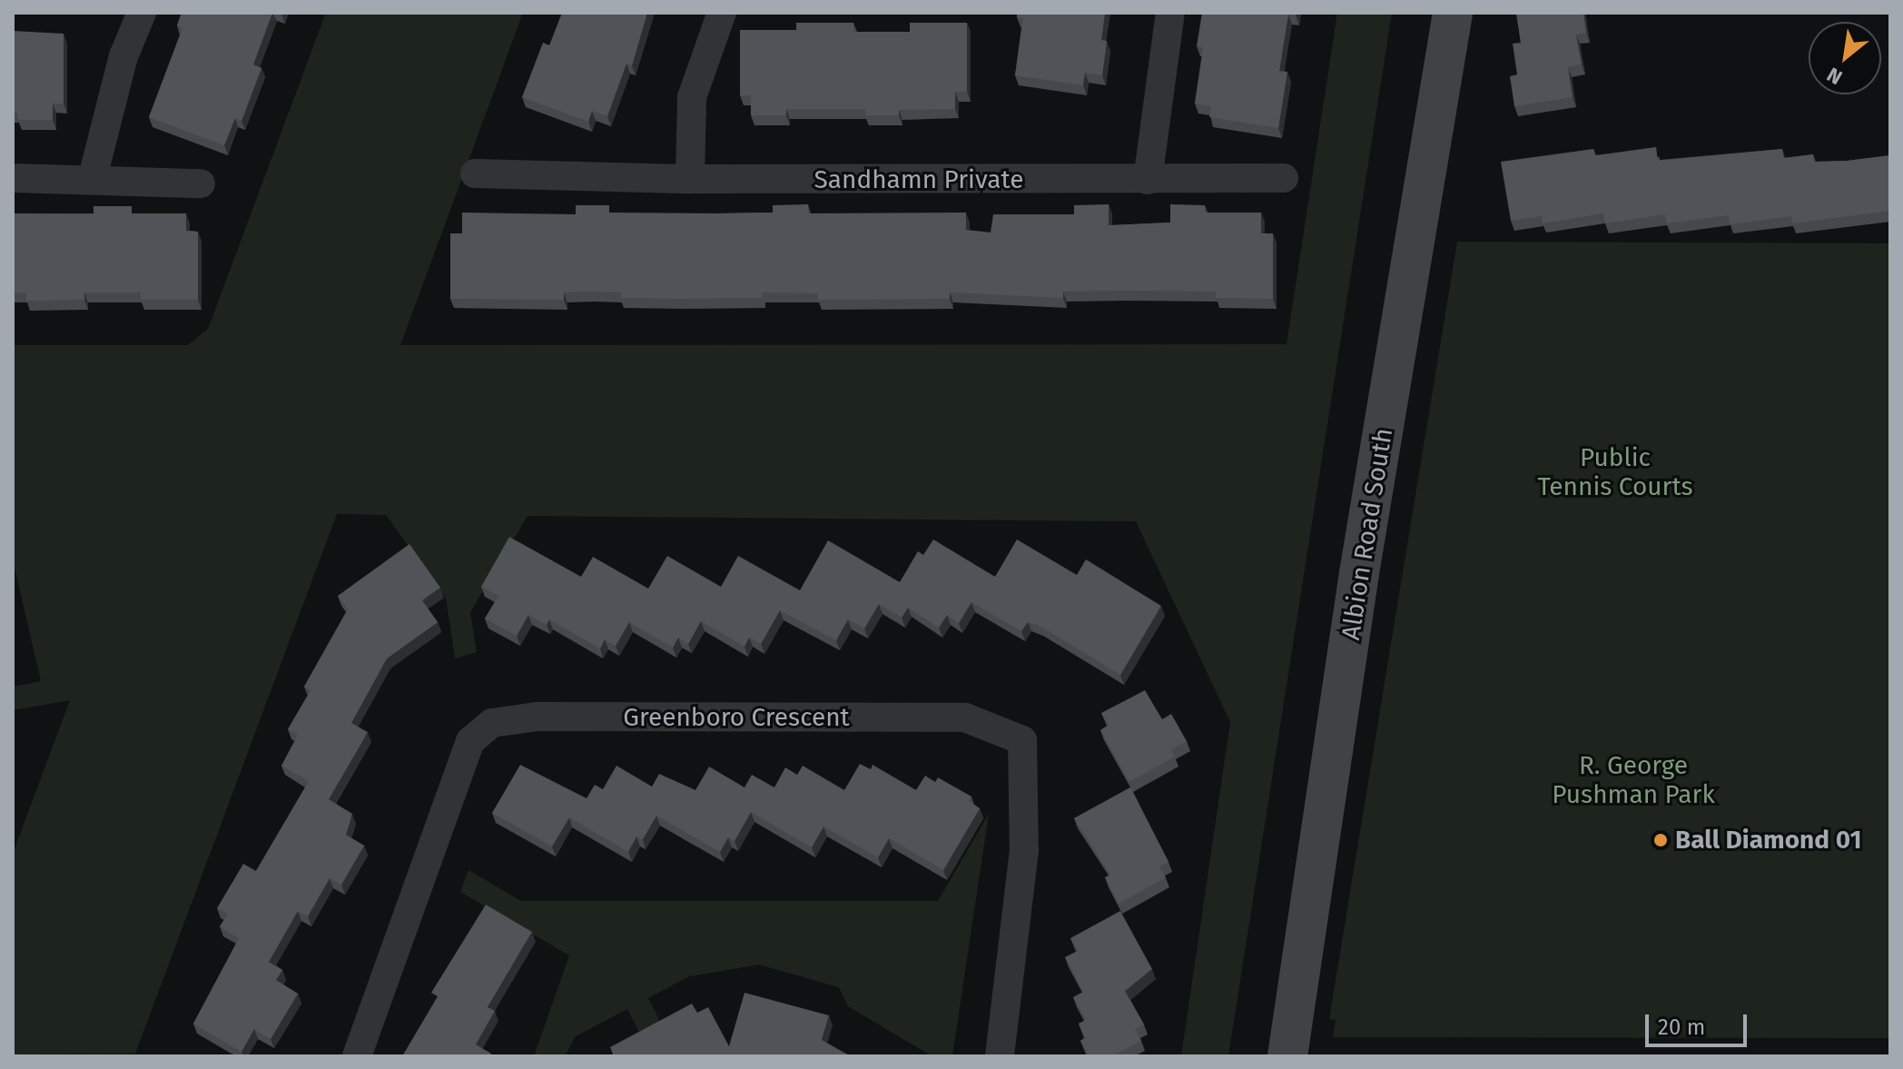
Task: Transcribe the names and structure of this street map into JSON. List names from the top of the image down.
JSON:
{
  "streets": {
    "street": ["Sandhamn Private", "Albion Road South", "Greenboro Crescent"]
  },
  "parks": ["Public Tennis Courts", "R. George Pushman Park"],
  "places": ["Ball Diamond 01"],
  "scale_bar": "20 m",
  "north": "bottom left"
}
